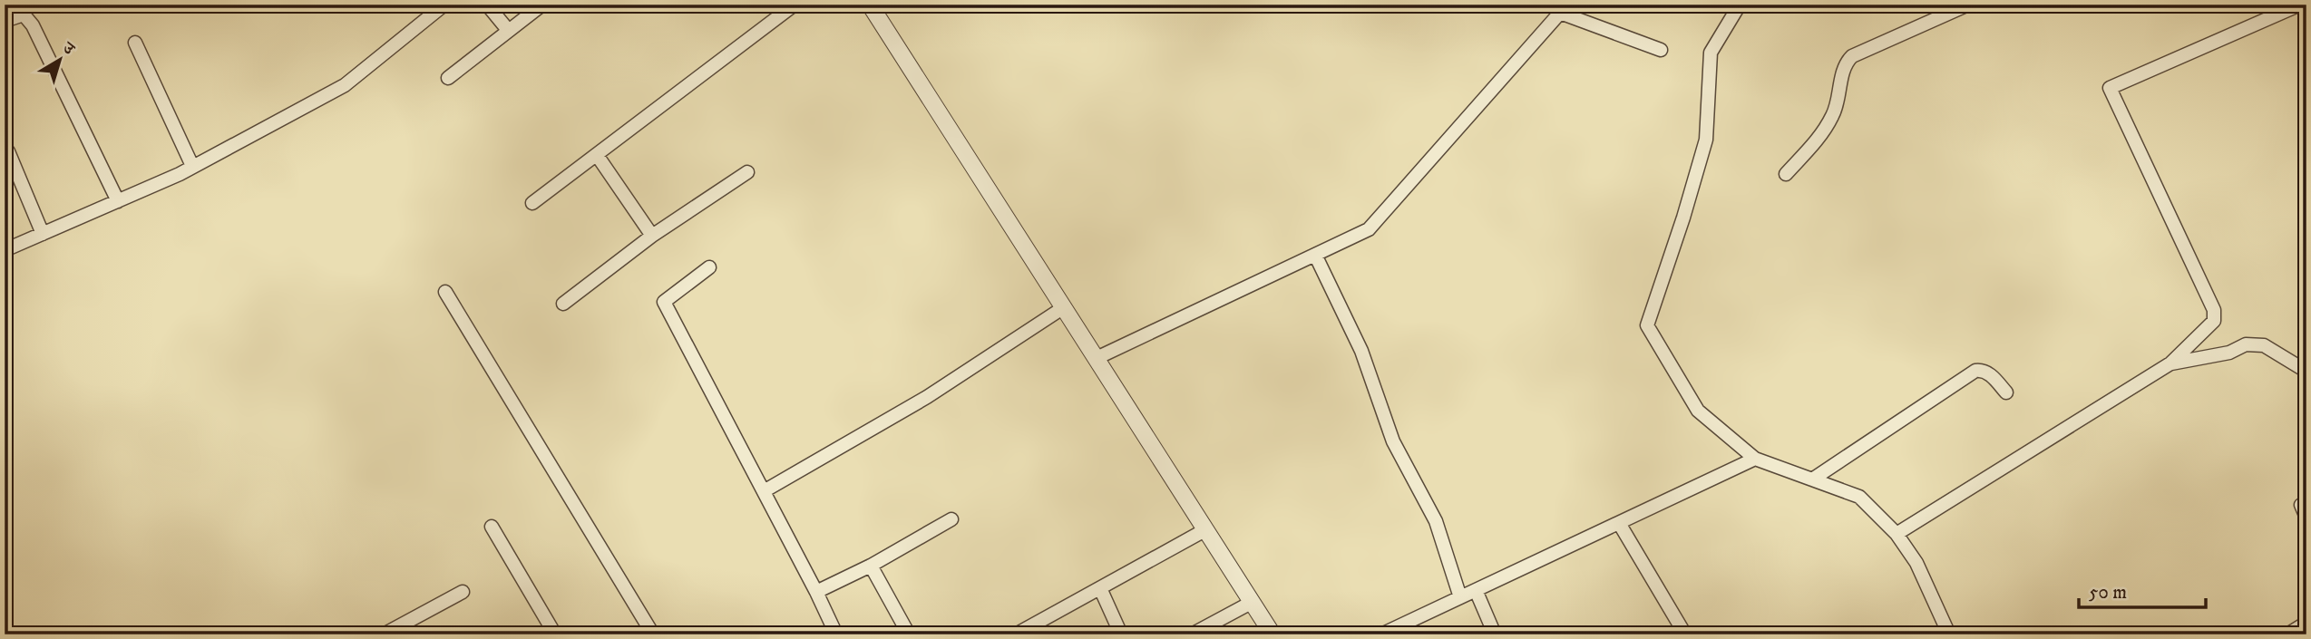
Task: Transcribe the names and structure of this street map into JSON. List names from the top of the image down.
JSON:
{
  "scale_bar": "50 m",
  "north": "top right"
}
